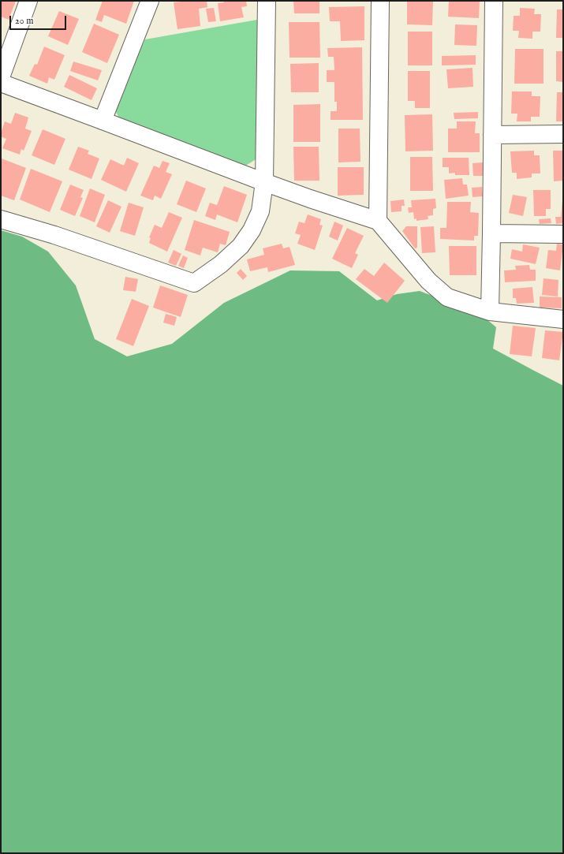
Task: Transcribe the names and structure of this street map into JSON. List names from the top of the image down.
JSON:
{
  "scale_bar": "20 m"
}
